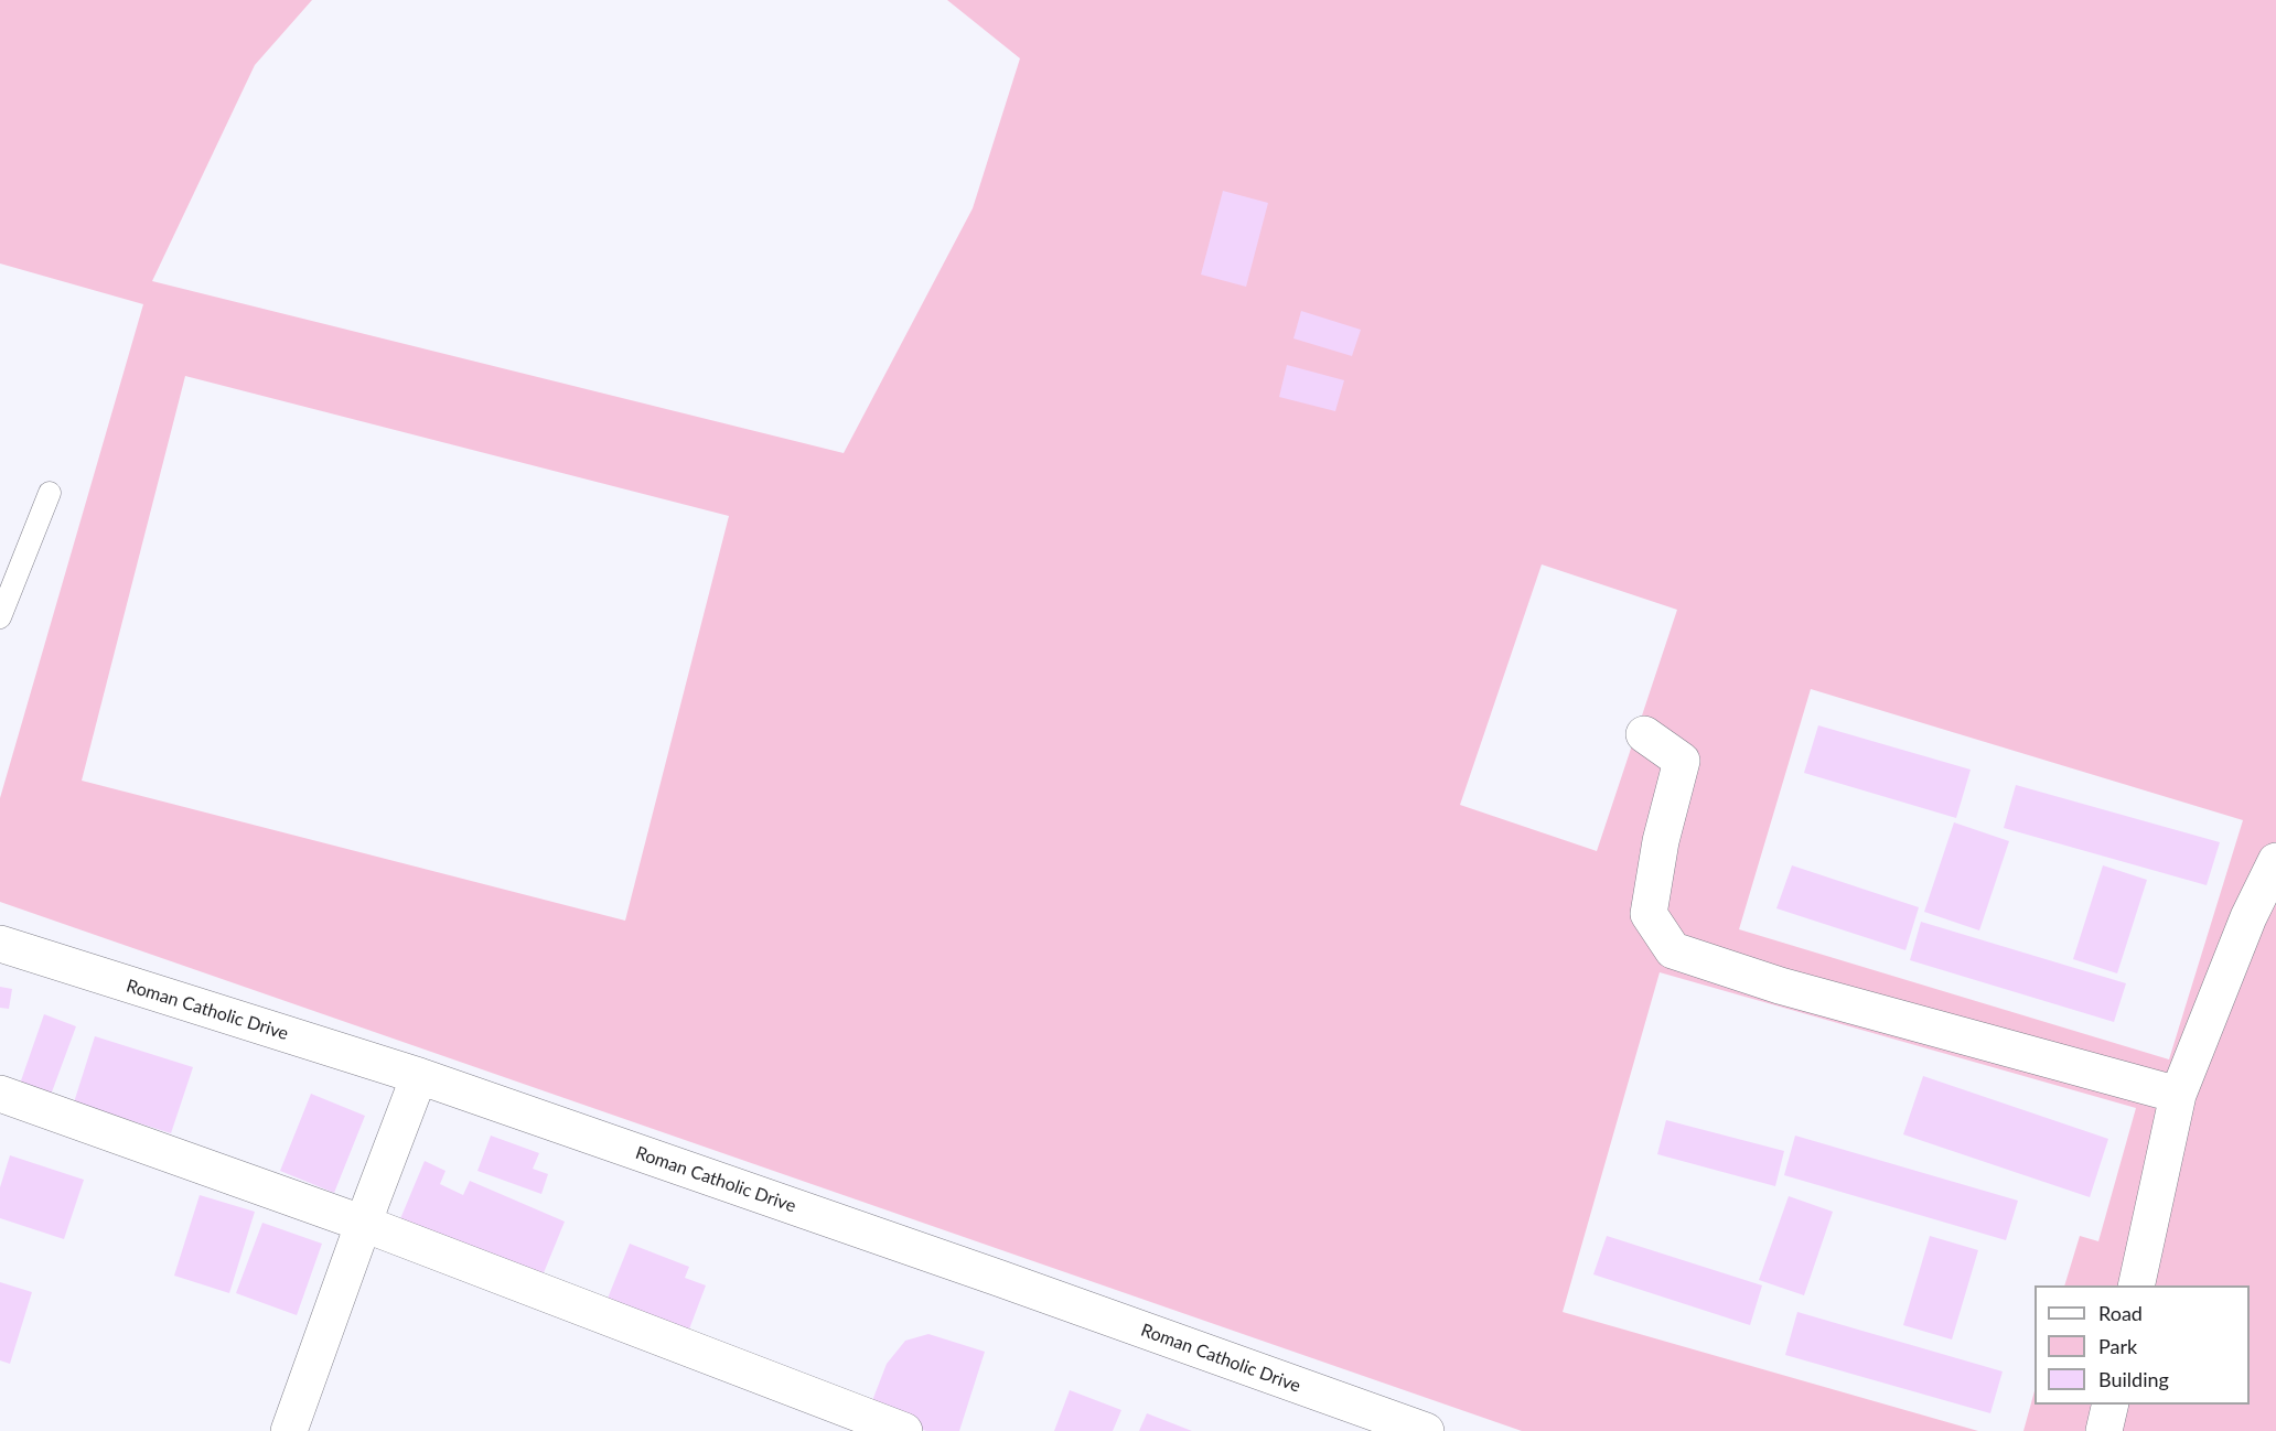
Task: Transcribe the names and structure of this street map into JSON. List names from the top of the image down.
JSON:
{
  "streets": {
    "street": ["Roman Catholic Drive"]
  },
  "legend": ["Road", "Park", "Building"]
}
